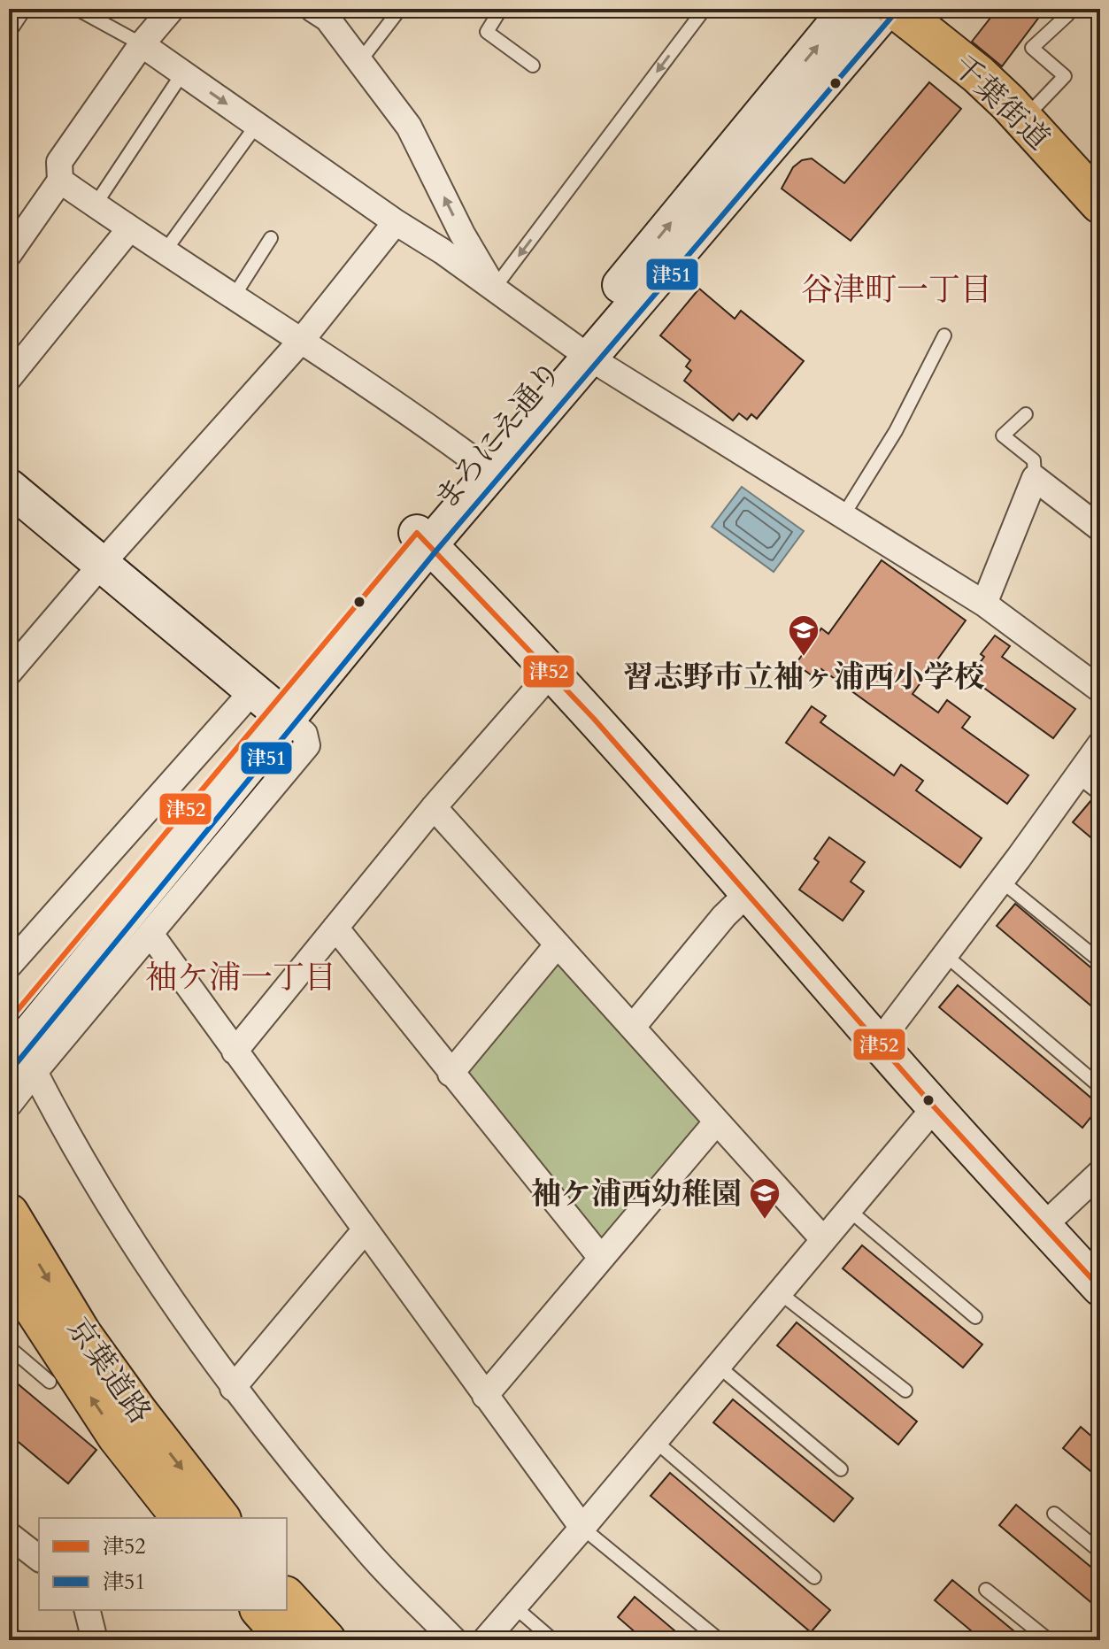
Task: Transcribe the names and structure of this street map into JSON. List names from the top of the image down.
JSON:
{
  "streets": {
    "highway": ["千葉街道", "京葉道路"],
    "street": ["まろにえ通り"]
  },
  "districts": ["谷津町一丁目", "袖ケ浦一丁目"],
  "places": {
    "school or university": ["習志野市立袖ヶ浦西小学校", "袖ケ浦西幼稚園"]
  },
  "lines": ["transit line 津51", "transit line 津52"],
  "legend": ["津52", "津51"]
}
